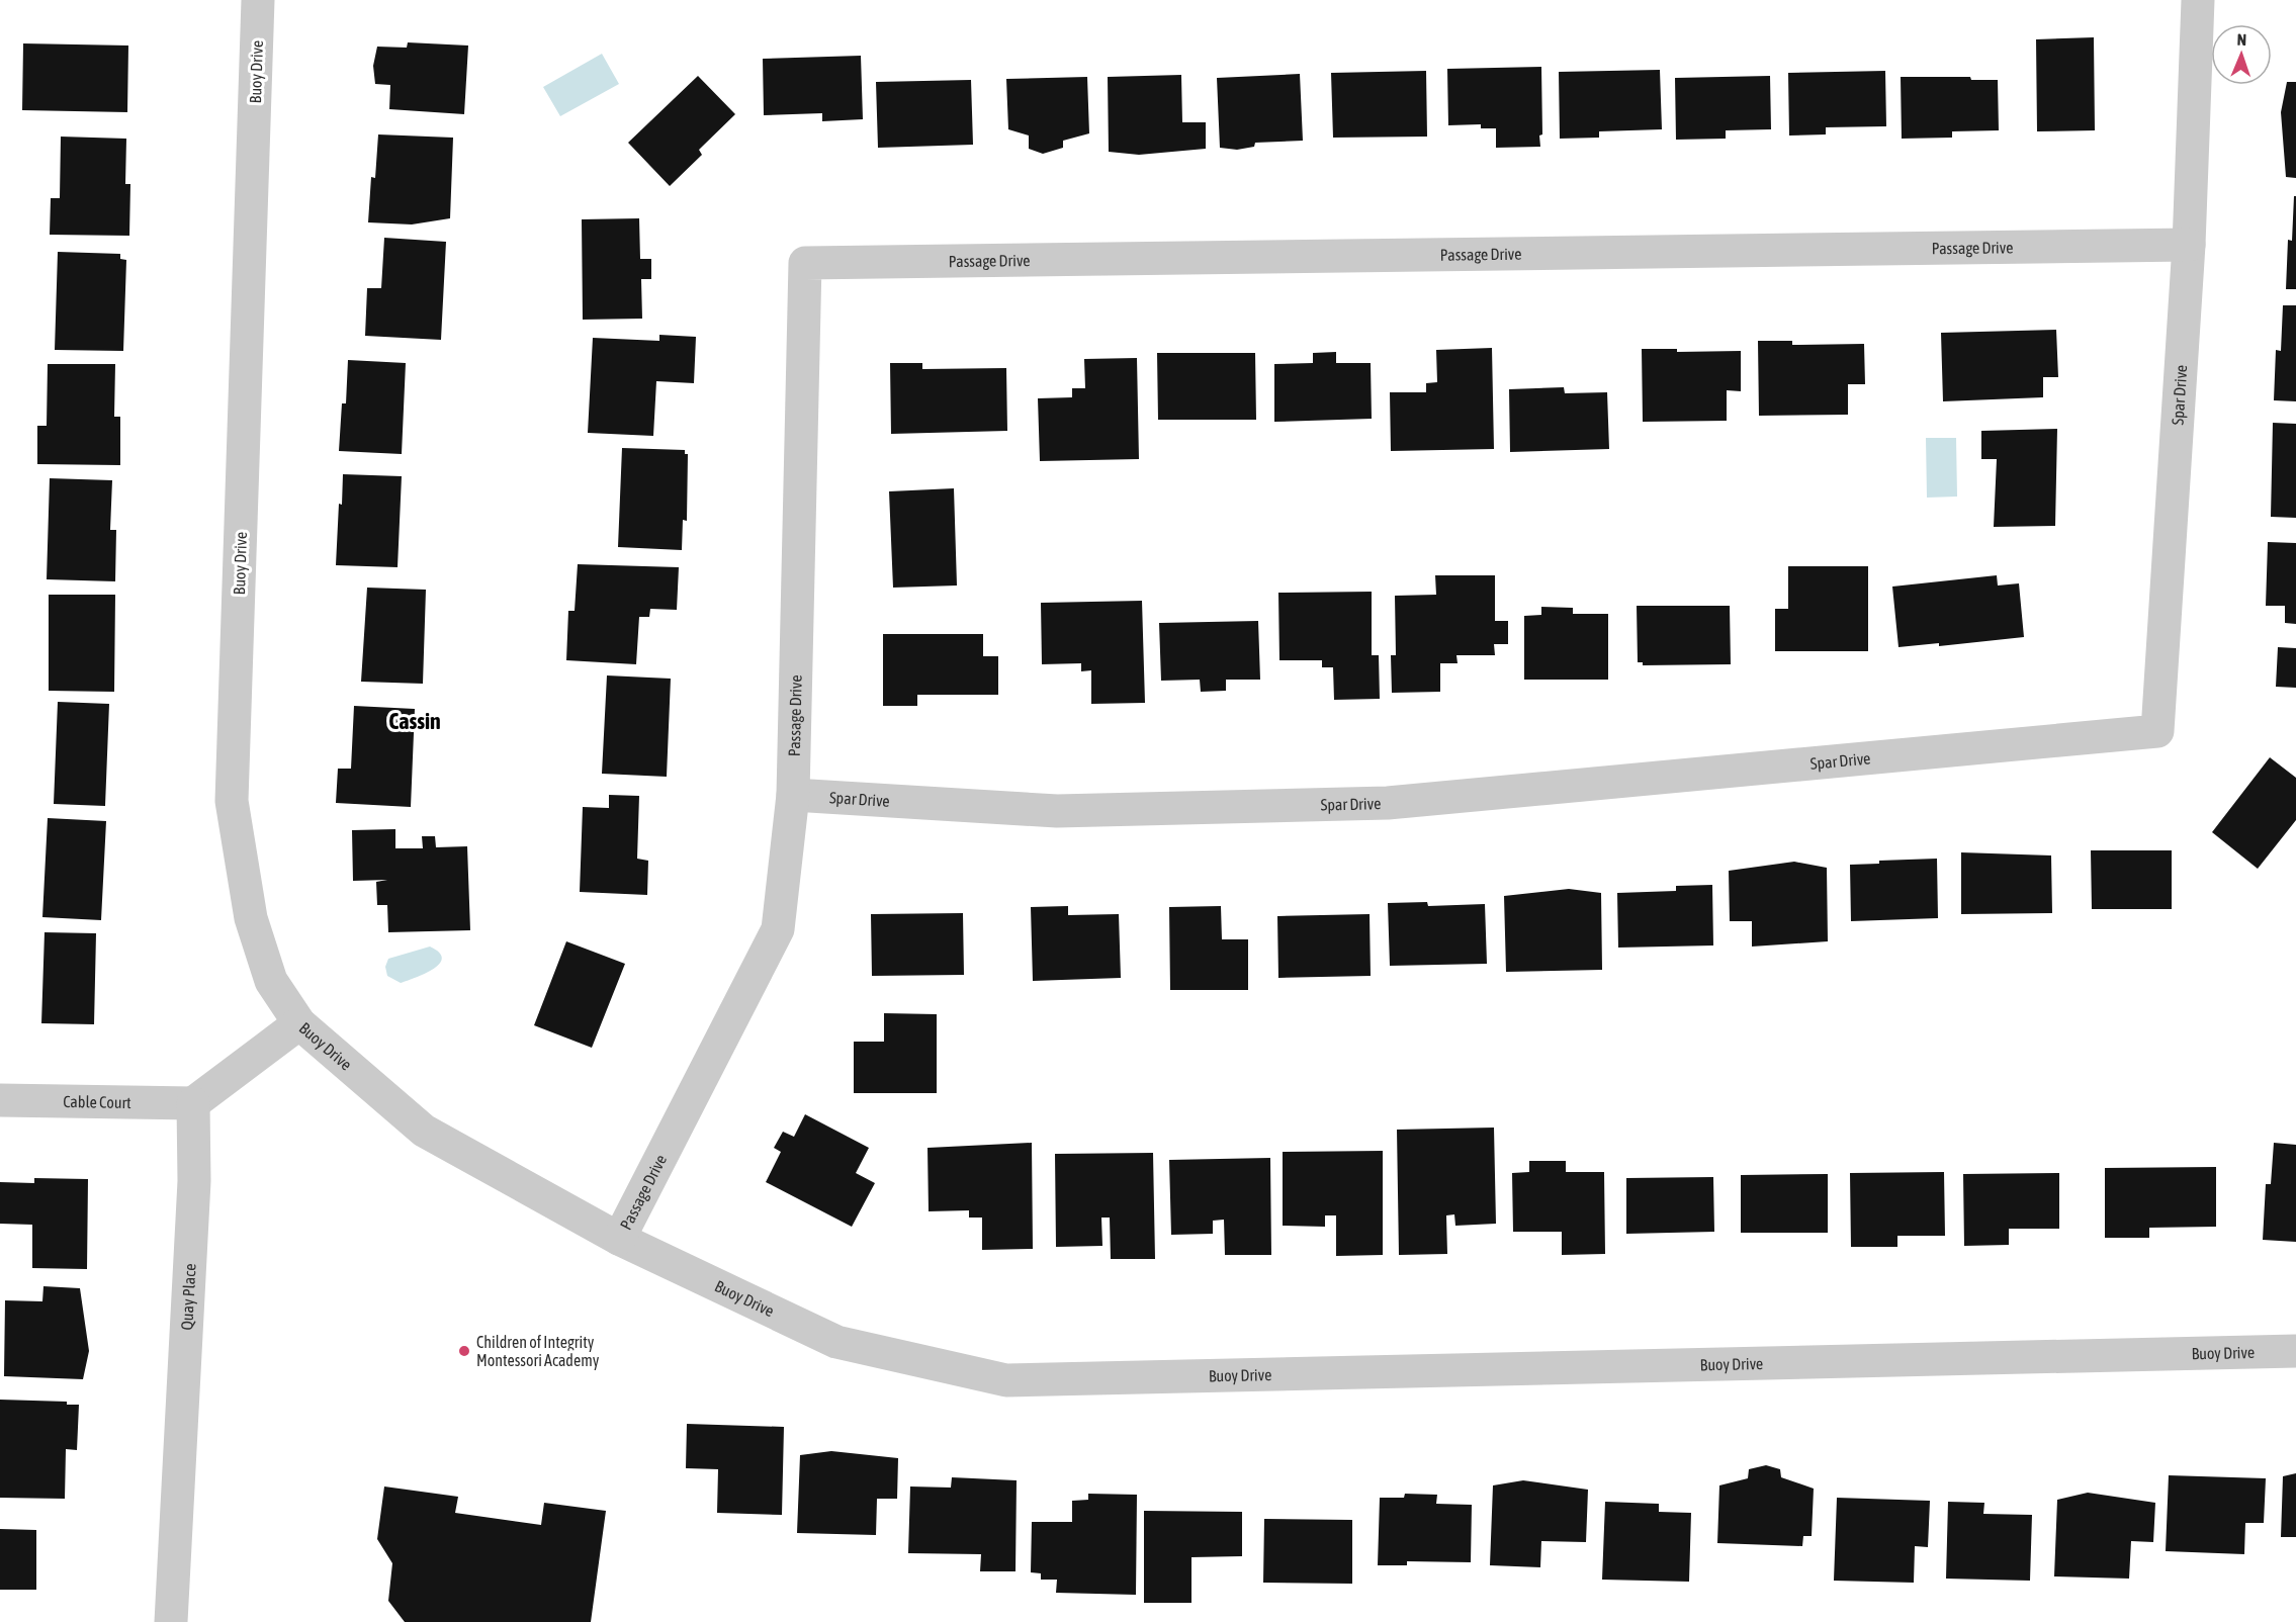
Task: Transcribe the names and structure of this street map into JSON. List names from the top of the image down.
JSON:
{
  "streets": {
    "street": [
      "Buoy Drive",
      "Passage Drive",
      "Spar Drive",
      "Cable Court",
      "Quay Place"
    ]
  },
  "crossings": [
    ["Buoy Drive", "Passage Drive"],
    ["Passage Drive", "Spar Drive"],
    ["Cable Court", "Quay Place"]
  ],
  "districts": ["Cassin"],
  "places": ["Children of Integrity Montessori Academy"],
  "north": "top"
}
